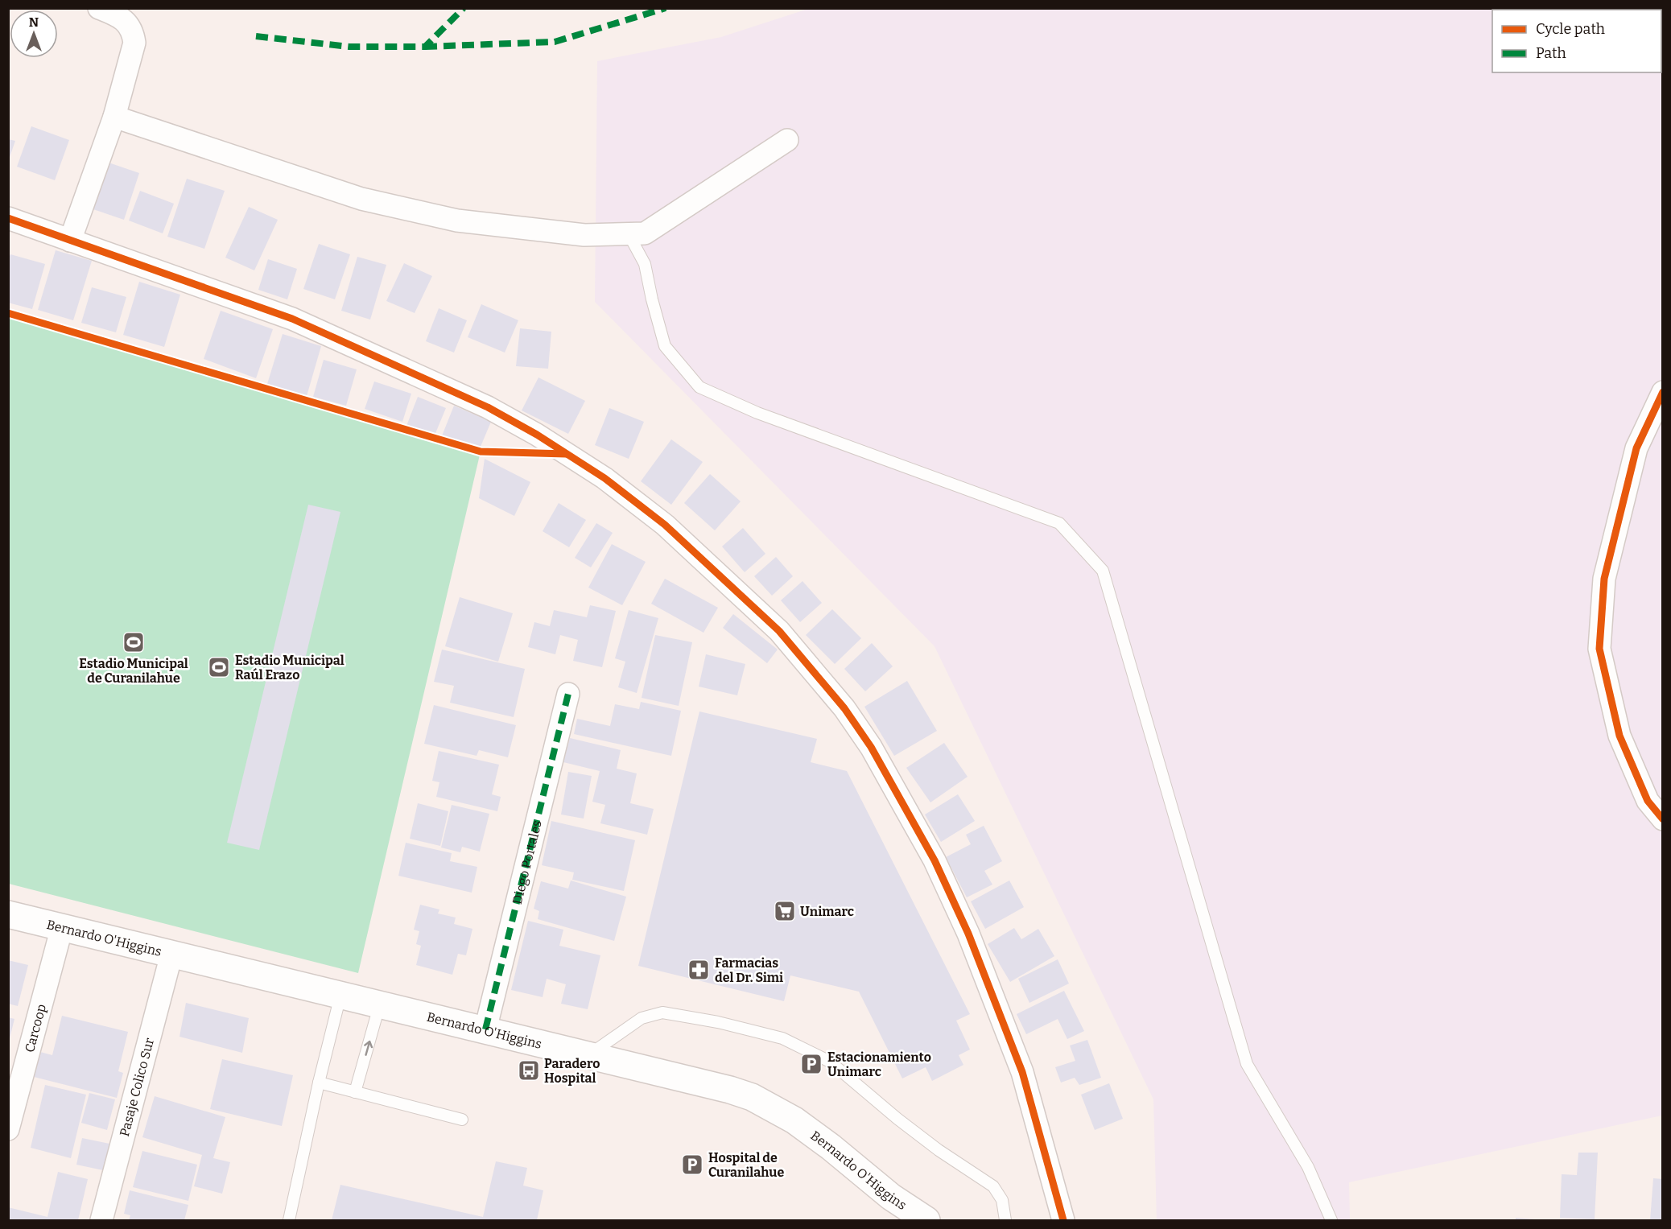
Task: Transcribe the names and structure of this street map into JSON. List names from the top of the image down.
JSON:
{
  "streets": {
    "main road": ["Bernardo O'Higgins"],
    "street": ["Diego Portales", "Carcoop", "Pasaje Colico Sur"]
  },
  "crossings": [
    ["Diego Portales", "Bernardo O'Higgins"],
    ["Bernardo O'Higgins", "Carcoop"],
    ["Bernardo O'Higgins", "Pasaje Colico Sur"]
  ],
  "places": {
    "sports": ["Estadio Municipal de Curanilahue", "Estadio Municipal Raúl Erazo"],
    "supermarket": ["Unimarc"],
    "pharmacy": ["Farmacias del Dr. Simi"],
    "parking": ["Estacionamiento Unimarc", "Hospital de Curanilahue"],
    "bus stop": ["Paradero Hospital"]
  },
  "legend": ["Cycle path", "Path"],
  "north": "top"
}
